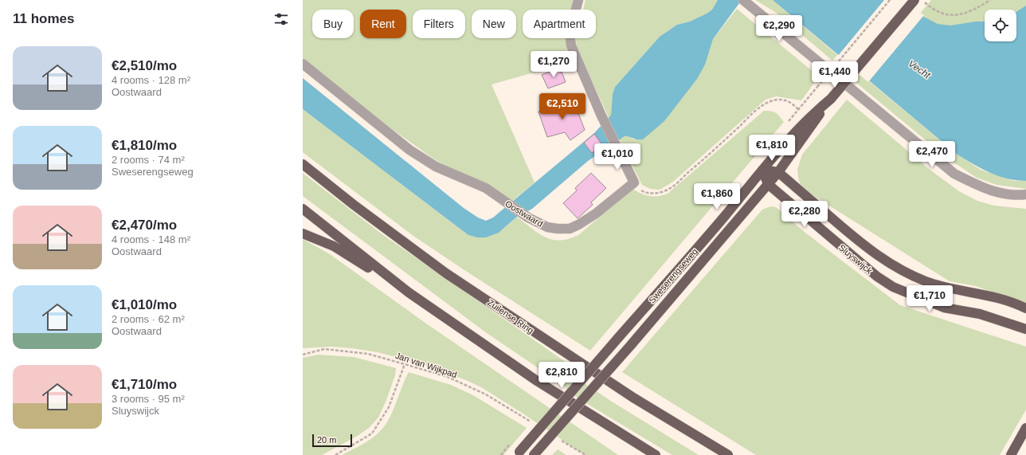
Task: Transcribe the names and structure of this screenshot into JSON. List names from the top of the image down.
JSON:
{
  "streets": {
    "main road": ["Sluyswijck", "Sweserengseweg", "Zuilense Ring"],
    "street": ["Oostwaard"],
    "path": ["Jan van Wijkpad"]
  },
  "crossings": [
    ["Sluyswijck", "Sweserengseweg"]
  ],
  "water": ["Vecht"],
  "scale_bar": "20 m",
  "page": {
    "heading": "11 homes",
    "chip": [
      "Buy",
      "Rent",
      "Filters",
      "New",
      "Apartment"
    ],
    "price": [
      "€2,290",
      "€1,270",
      "€1,440",
      "€2,510",
      "€1,810",
      "€2,470",
      "€1,010",
      "€1,860",
      "€2,280",
      "€1,710",
      "€2,810"
    ],
    "list": [
      {
        "name": "€2,510/mo",
        "note": "4 rooms · 128 m² · Oostwaard"
      },
      {
        "name": "€1,810/mo",
        "note": "2 rooms · 74 m² · Sweserengseweg"
      },
      {
        "name": "€2,470/mo",
        "note": "4 rooms · 148 m² · Oostwaard"
      },
      {
        "name": "€1,010/mo",
        "note": "2 rooms · 62 m² · Oostwaard"
      },
      {
        "name": "€1,710/mo",
        "note": "3 rooms · 95 m² · Sluyswijck"
      }
    ],
    "scale": "20 m"
  }
}
